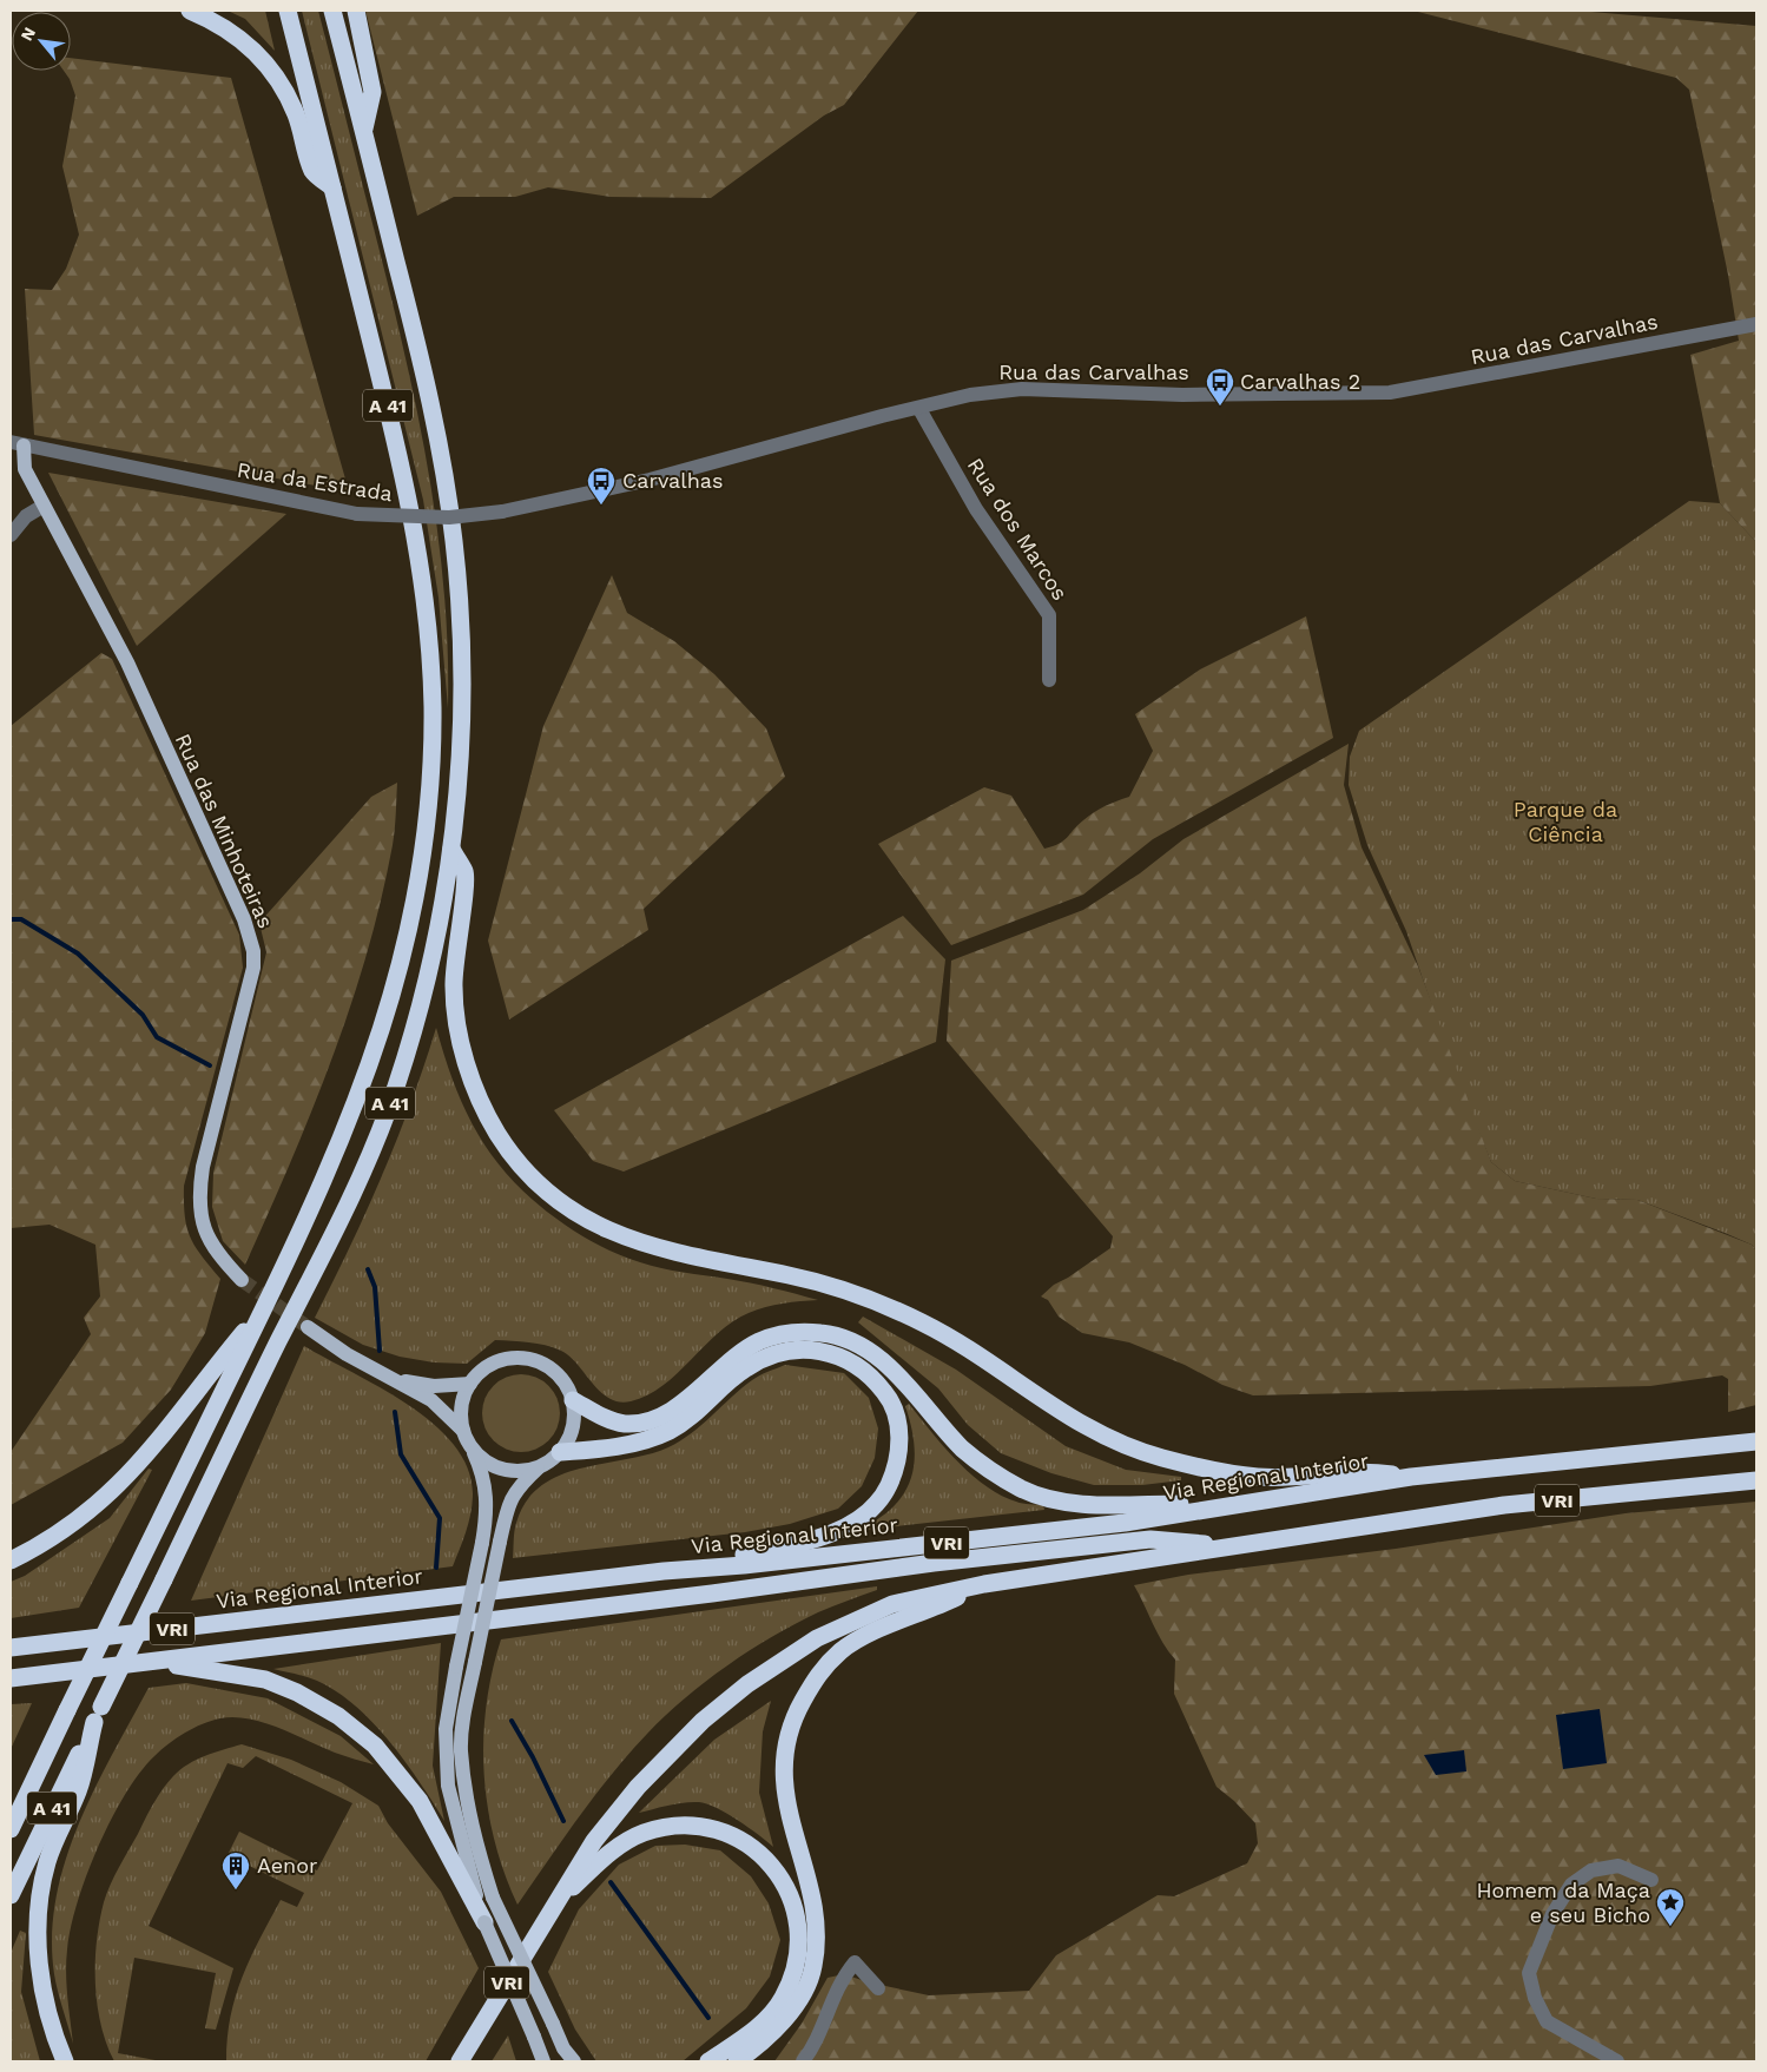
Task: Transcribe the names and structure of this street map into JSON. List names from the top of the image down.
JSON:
{
  "streets": {
    "highway": ["A 41", "Via Regional Interior", "VRI"],
    "main road": ["Rua das Minhoteiras"],
    "street": ["Rua das Carvalhas", "Rua da Estrada", "Rua dos Marcos"]
  },
  "crossings": [
    ["Rua das Carvalhas", "Rua da Estrada"],
    ["Rua das Carvalhas", "Rua dos Marcos"],
    ["Rua da Estrada", "Rua das Minhoteiras"]
  ],
  "parks": ["Parque da Ciência"],
  "places": {
    "bus stop": ["Carvalhas 2", "Carvalhas"],
    "building": ["Aenor"],
    "place": ["Homem da Maça e seu Bicho"]
  },
  "north": "top left"
}
